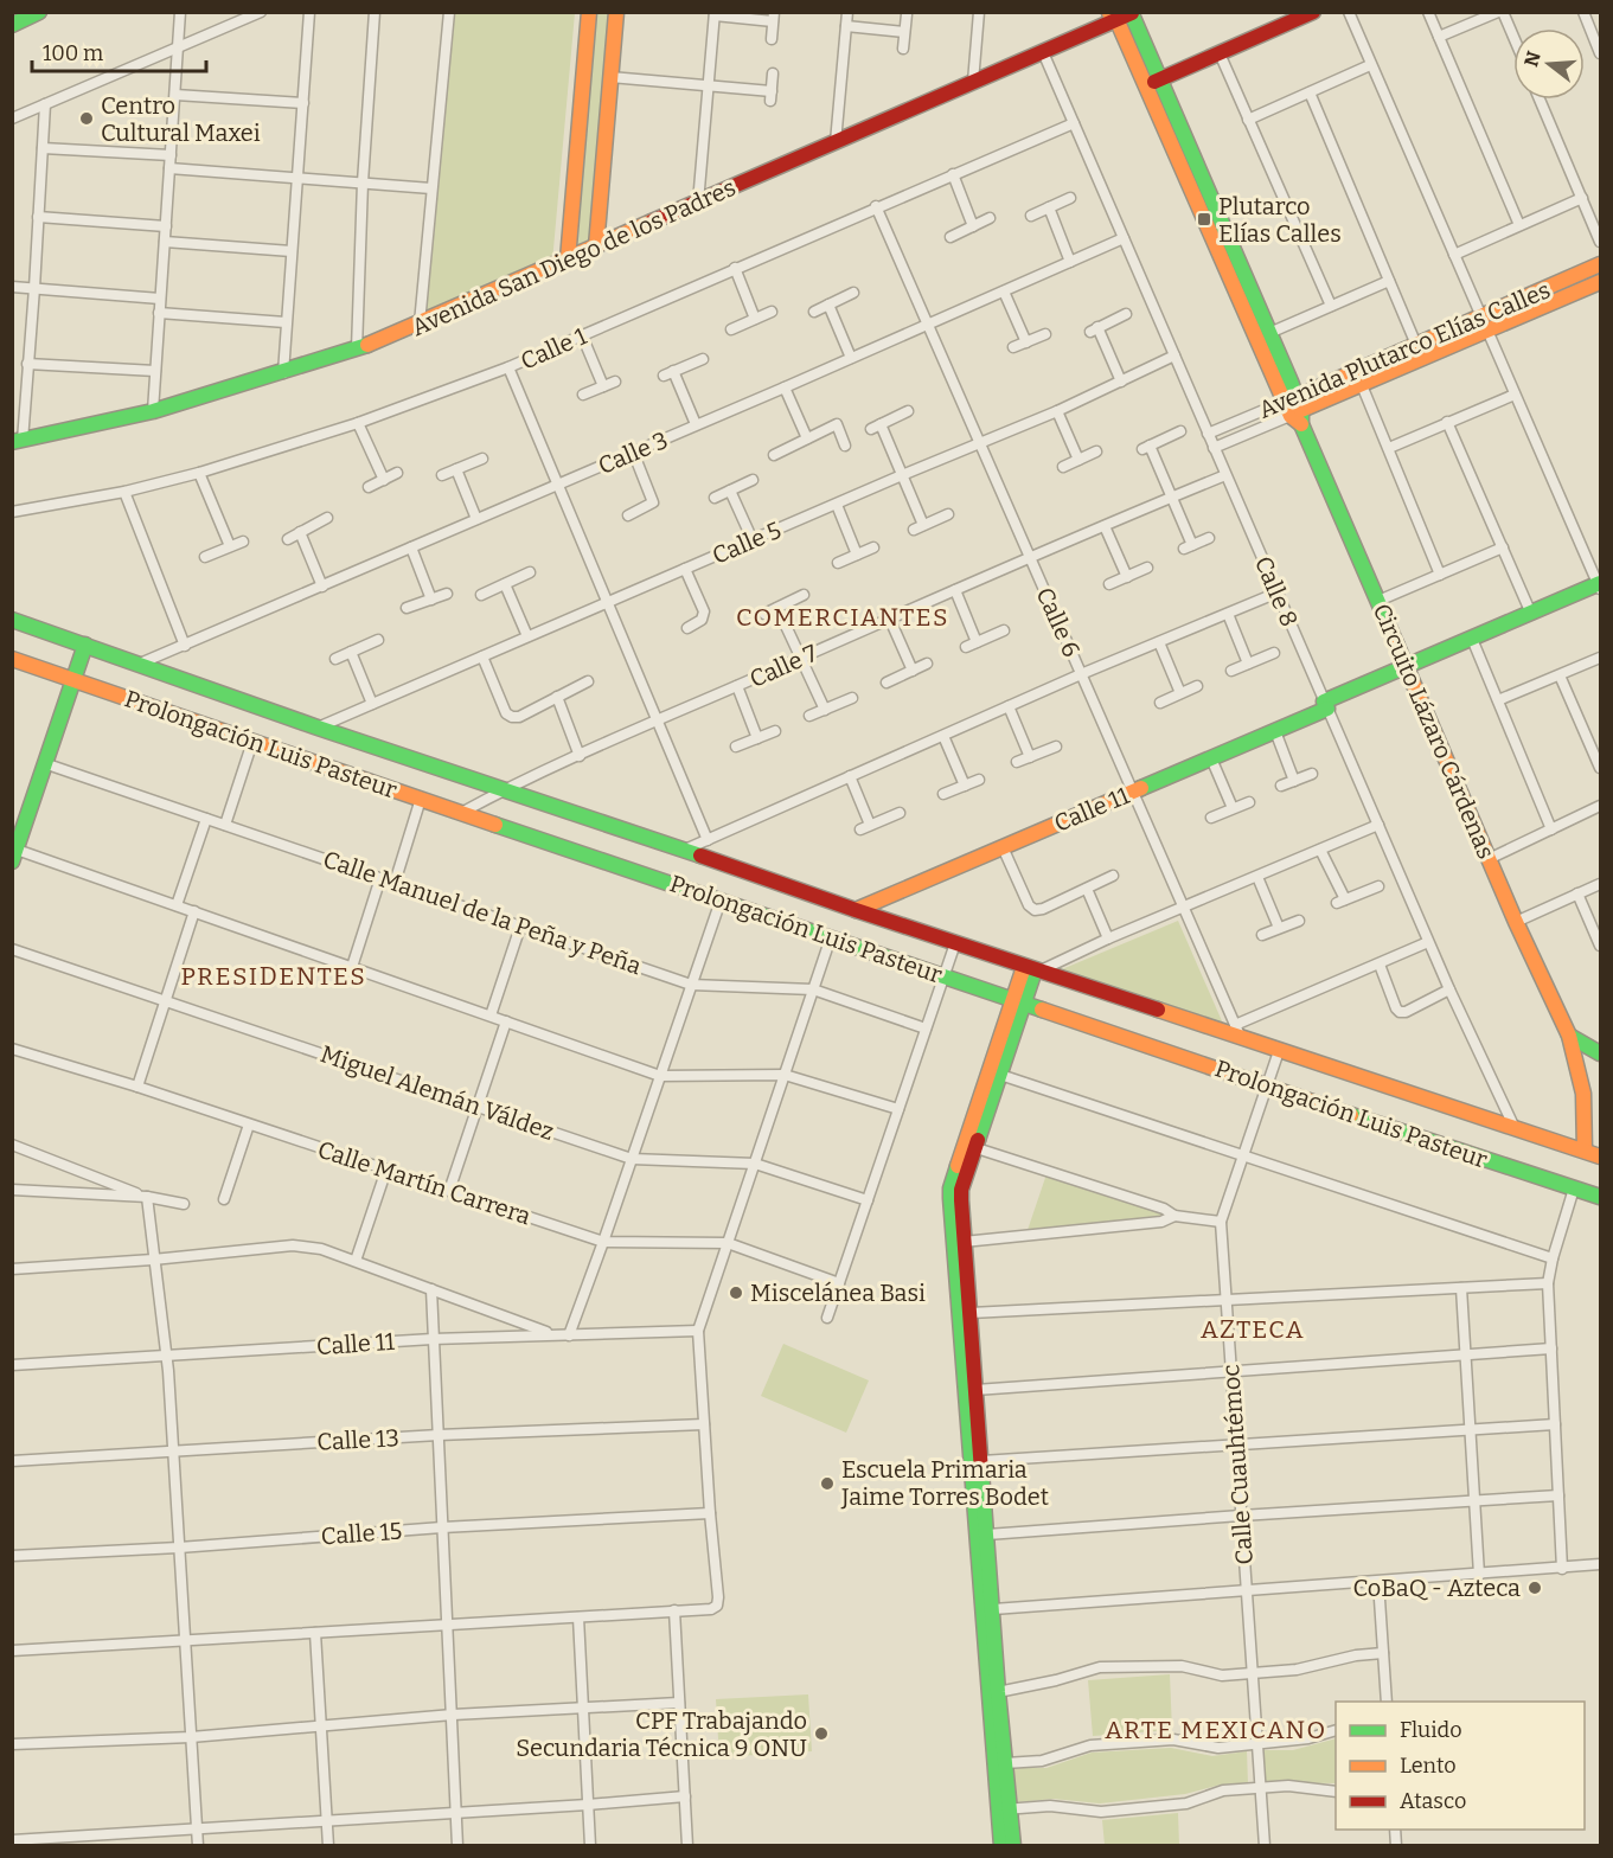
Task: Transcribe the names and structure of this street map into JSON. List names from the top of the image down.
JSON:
{
  "streets": {
    "street": [
      "Avenida San Diego de los Padres",
      "Calle 1",
      "Avenida Plutarco Elías Calles",
      "Calle 3",
      "Calle 5",
      "Calle 8",
      "Calle 6",
      "Calle 7",
      "Circuito Lázaro Cárdenas",
      "Prolongación Luis Pasteur",
      "Calle 11",
      "Calle Manuel de la Peña y Peña",
      "Miguel Alemán Váldez",
      "Calle Martín Carrera",
      "Calle 13",
      "Calle Cuauhtémoc",
      "Calle 15"
    ]
  },
  "crossings": [
    ["Avenida San Diego de los Padres", "Calle 8"],
    ["Avenida San Diego de los Padres", "Circuito Lázaro Cárdenas"],
    ["Calle 1", "Calle 8"],
    ["Calle 1", "Calle 6"],
    ["Avenida Plutarco Elías Calles", "Calle 8"],
    ["Avenida Plutarco Elías Calles", "Circuito Lázaro Cárdenas"],
    ["Calle 3", "Calle 8"],
    ["Calle 3", "Calle 6"],
    ["Calle 3", "Prolongación Luis Pasteur"],
    ["Calle 5", "Calle 8"],
    ["Calle 5", "Calle 6"],
    ["Calle 5", "Prolongación Luis Pasteur"],
    ["Calle 8", "Calle 7"],
    ["Calle 8", "Prolongación Luis Pasteur"],
    ["Calle 8", "Calle 11"],
    ["Calle 6", "Calle 7"],
    ["Calle 6", "Prolongación Luis Pasteur"],
    ["Calle 6", "Calle 11"],
    ["Calle 7", "Prolongación Luis Pasteur"],
    ["Circuito Lázaro Cárdenas", "Prolongación Luis Pasteur"],
    ["Circuito Lázaro Cárdenas", "Calle 11"],
    ["Prolongación Luis Pasteur", "Calle 11"],
    ["Prolongación Luis Pasteur", "Calle Cuauhtémoc"]
  ],
  "districts": [
    "COMERCIANTES",
    "PRESIDENTES",
    "AZTECA",
    "ARTE MEXICANO"
  ],
  "places": {
    "other": [
      "Centro Cultural Maxei",
      "Miscelánea Basi",
      "Escuela Primaria Jaime Torres Bodet",
      "CoBaQ - Azteca",
      "CPF Trabajando Secundaria Técnica 9 ONU"
    ],
    "transit": ["Plutarco Elías Calles"]
  },
  "legend": ["Fluido", "Lento", "Atasco"],
  "scale_bar": "100 m",
  "north": "left"
}
